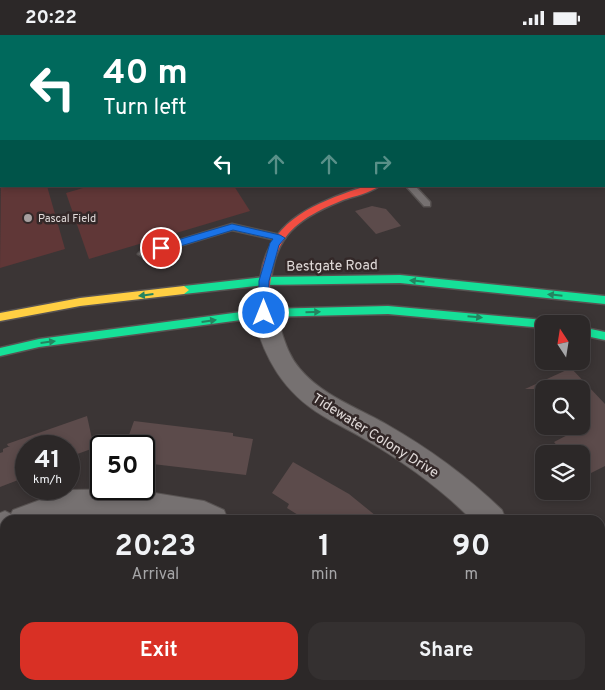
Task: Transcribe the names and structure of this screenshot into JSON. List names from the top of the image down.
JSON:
{
  "streets": {
    "main road": ["Bestgate Road"],
    "street": ["Tidewater Colony Drive"]
  },
  "places": ["Pascal Field"],
  "north": "top",
  "page": {
    "status": "20:22",
    "turn": ["40 m", "Turn left"],
    "speed": "41 km/h",
    "limit": "50",
    "eta": [
      "20:23",
      "Arrival",
      "1",
      "min",
      "90",
      "m"
    ],
    "buttons": ["Exit", "Share"]
  }
}
